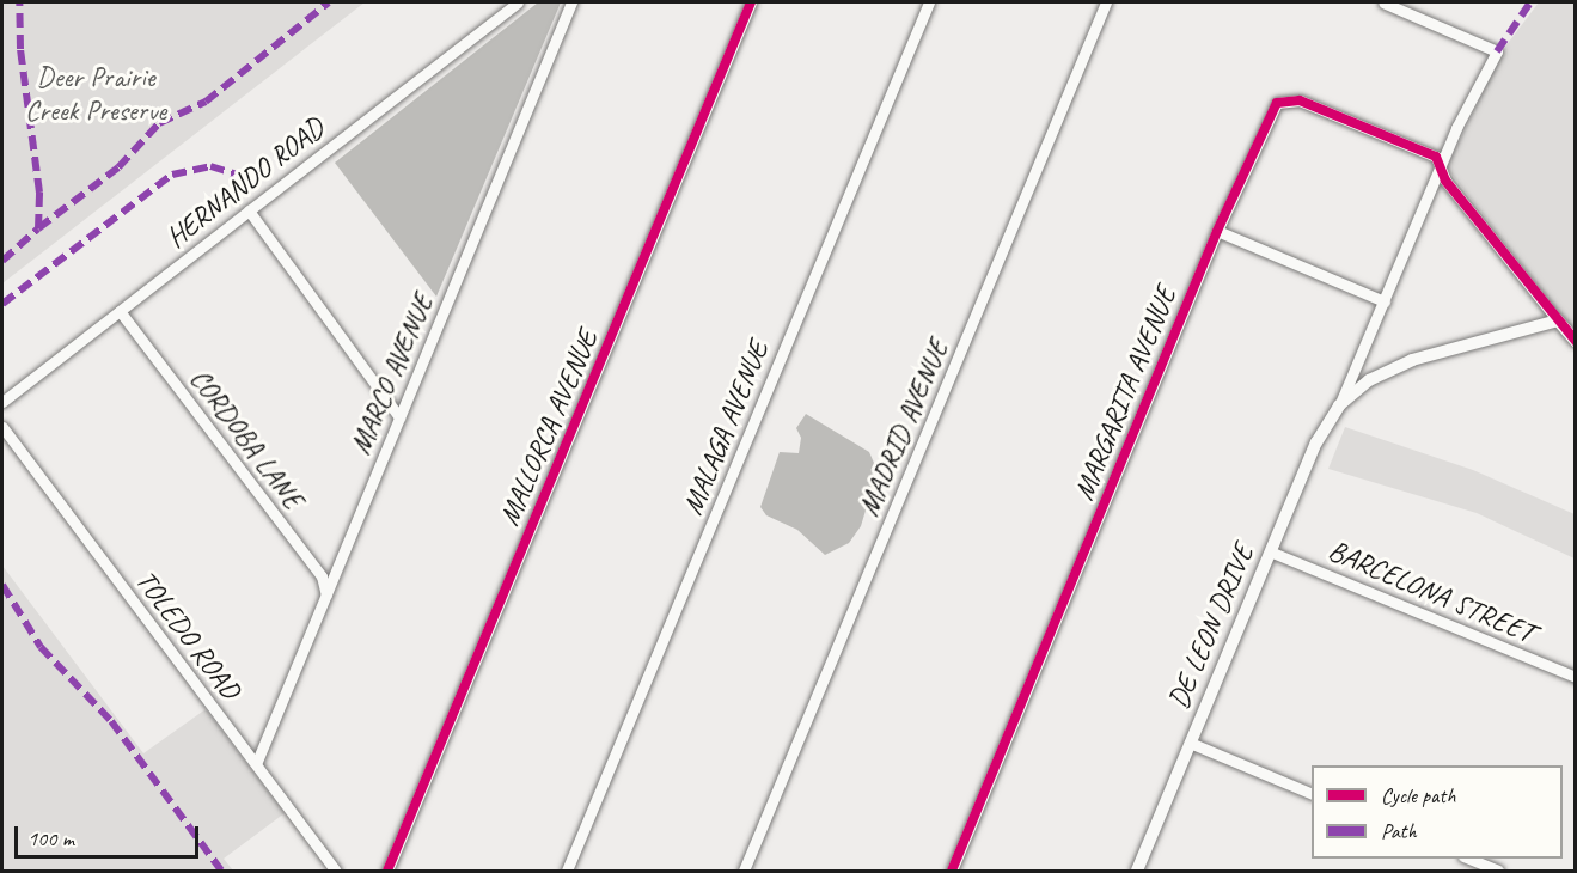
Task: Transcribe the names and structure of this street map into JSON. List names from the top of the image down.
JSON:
{
  "streets": {
    "street": [
      "HERNANDO ROAD",
      "MARCO AVENUE",
      "MARGARITA AVENUE",
      "MALLORCA AVENUE",
      "MALAGA AVENUE",
      "MADRID AVENUE",
      "CORDOBA LANE",
      "BARCELONA STREET",
      "DE LEON DRIVE",
      "TOLEDO ROAD"
    ]
  },
  "crossings": [
    ["HERNANDO ROAD", "CORDOBA LANE"],
    ["MARCO AVENUE", "CORDOBA LANE"],
    ["MARCO AVENUE", "TOLEDO ROAD"],
    ["MARGARITA AVENUE", "DE LEON DRIVE"],
    ["BARCELONA STREET", "DE LEON DRIVE"]
  ],
  "parks": ["Deer Prairie Creek Preserve"],
  "legend": ["Cycle path", "Path"],
  "scale_bar": "100 m"
}
